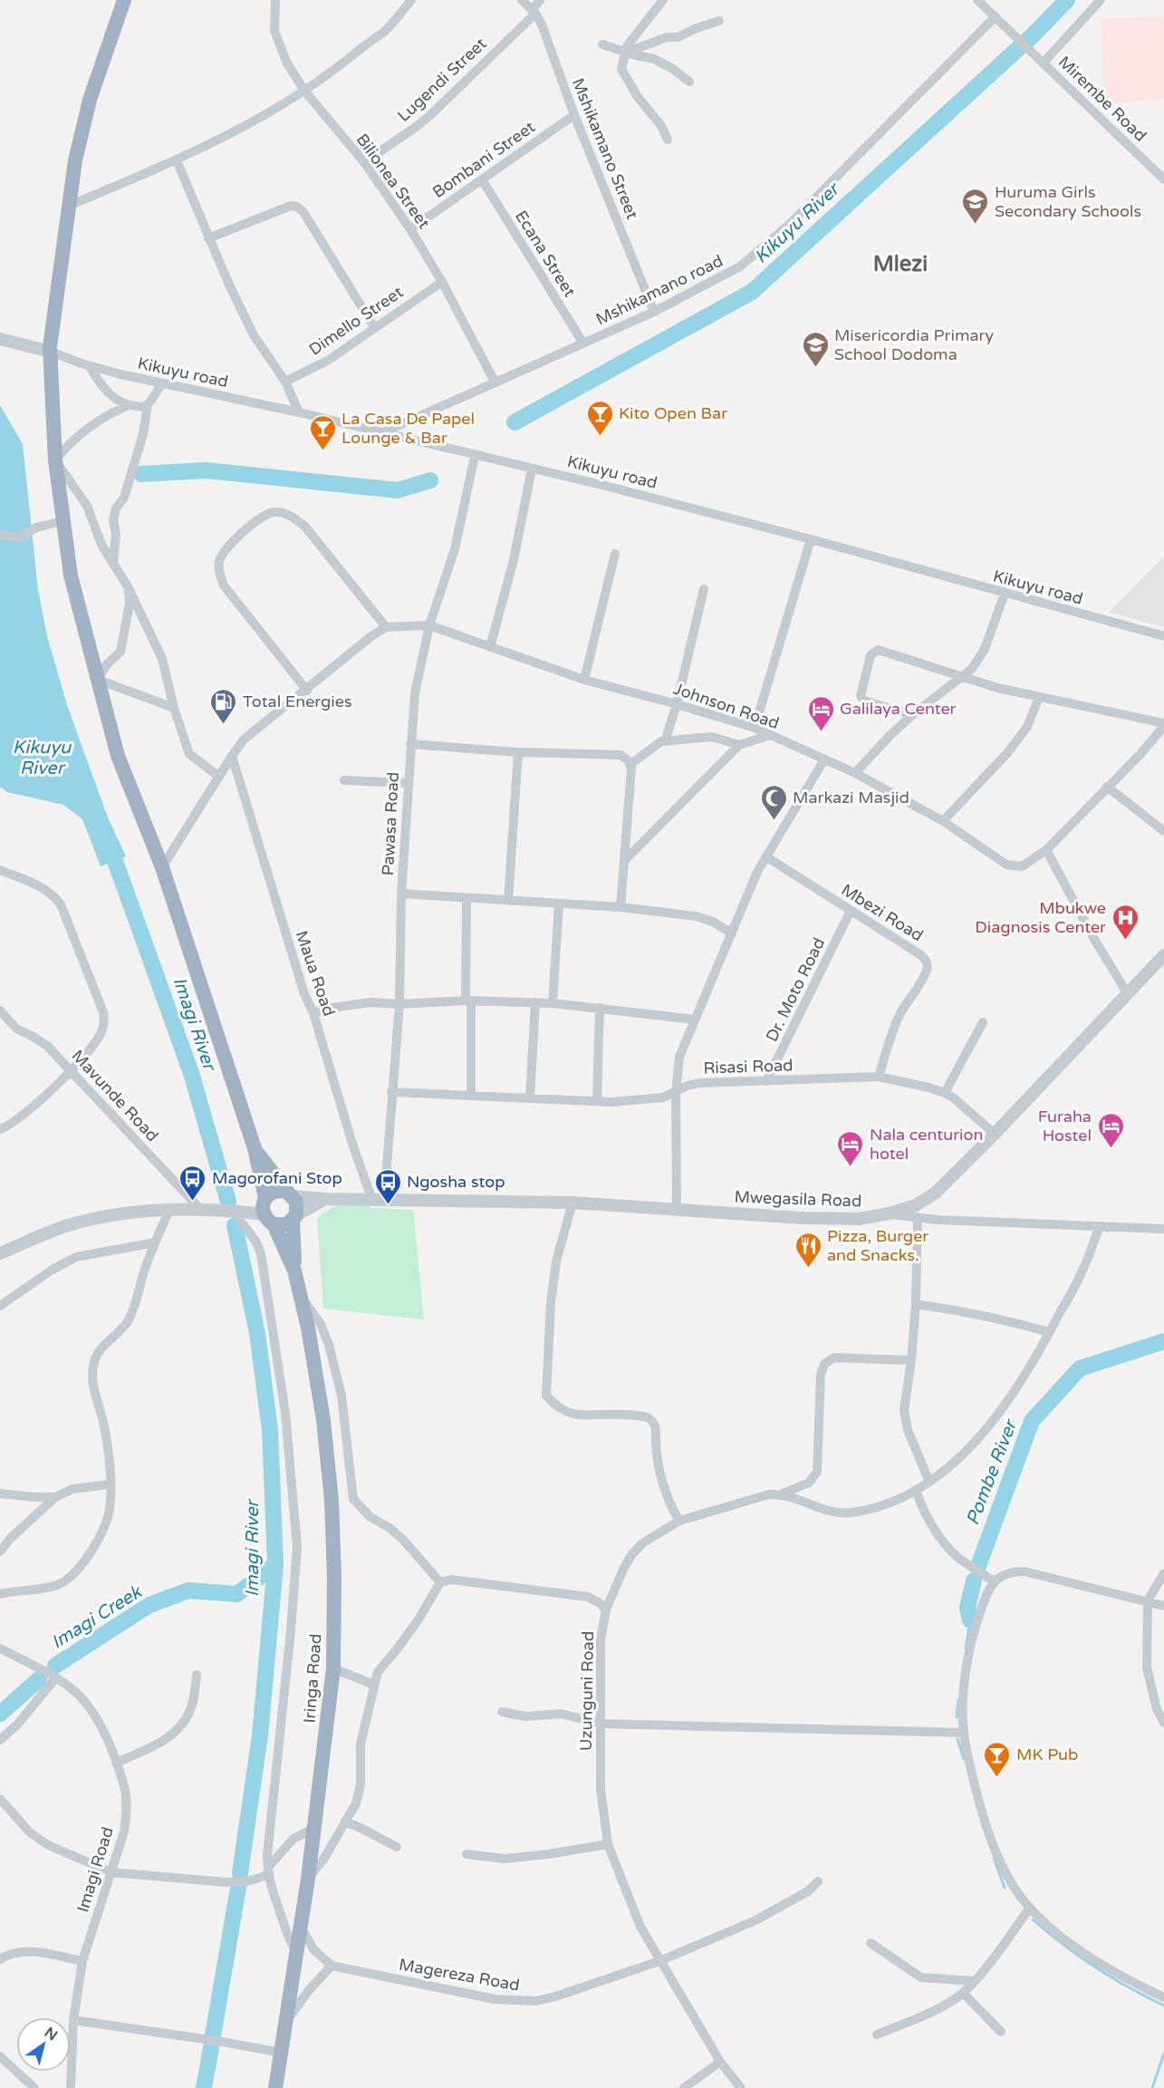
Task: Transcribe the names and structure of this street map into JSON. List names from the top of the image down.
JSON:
{
  "streets": {
    "highway": ["Iringa Road"],
    "street": [
      "Lugendi Street",
      "Mirembe Road",
      "Mshikamano Street",
      "Bombani Street",
      "Bilionea Street",
      "Ecana Street",
      "Mshikamano road",
      "Dimello Street",
      "Kikuyu road",
      "Johnson Road",
      "Pawasa Road",
      "Mbezi Road",
      "Maua Road",
      "Dr. Moto Road",
      "Risasi Road",
      "Mavunde Road",
      "Mwegasila Road",
      "Uzunguni Road",
      "Imagi Road",
      "Magereza Road"
    ]
  },
  "crossings": [
    ["Lugendi Street", "Mshikamano Street"],
    ["Lugendi Street", "Bilionea Street"],
    ["Mirembe Road", "Mshikamano road"],
    ["Mshikamano Street", "Bombani Street"],
    ["Mshikamano Street", "Mshikamano road"],
    ["Bombani Street", "Bilionea Street"],
    ["Bombani Street", "Ecana Street"],
    ["Bilionea Street", "Mshikamano road"],
    ["Bilionea Street", "Dimello Street"],
    ["Ecana Street", "Mshikamano road"],
    ["Mshikamano road", "Kikuyu road"],
    ["Kikuyu road", "Pawasa Road"],
    ["Johnson Road", "Pawasa Road"],
    ["Pawasa Road", "Maua Road"],
    ["Pawasa Road", "Risasi Road"],
    ["Pawasa Road", "Mwegasila Road"],
    ["Mbezi Road", "Dr. Moto Road"],
    ["Mbezi Road", "Risasi Road"],
    ["Maua Road", "Mwegasila Road"],
    ["Dr. Moto Road", "Risasi Road"],
    ["Risasi Road", "Mwegasila Road"],
    ["Uzunguni Road", "Magereza Road"]
  ],
  "districts": ["Mlezi"],
  "water": [
    "Kikuyu River",
    "Imagi River",
    "Pombe River",
    "Imagi Creek"
  ],
  "places": {
    "school or university": ["Huruma Girls Secondary Schools", "Misericordia Primary School Dodoma"],
    "bar": ["Kito Open Bar", "La Casa De Papel Lounge & Bar", "MK Pub"],
    "fuel station": ["Total Energies"],
    "hotel": ["Galilaya Center", "Furaha Hostel", "Nala centurion hotel"],
    "mosque": ["Markazi Masjid"],
    "hospital": ["Mbukwe Diagnosis Center"],
    "bus stop": ["Magorofani Stop", "Ngosha stop"],
    "restaurant": ["Pizza, Burger and Snacks."]
  },
  "north": "top right"
}
